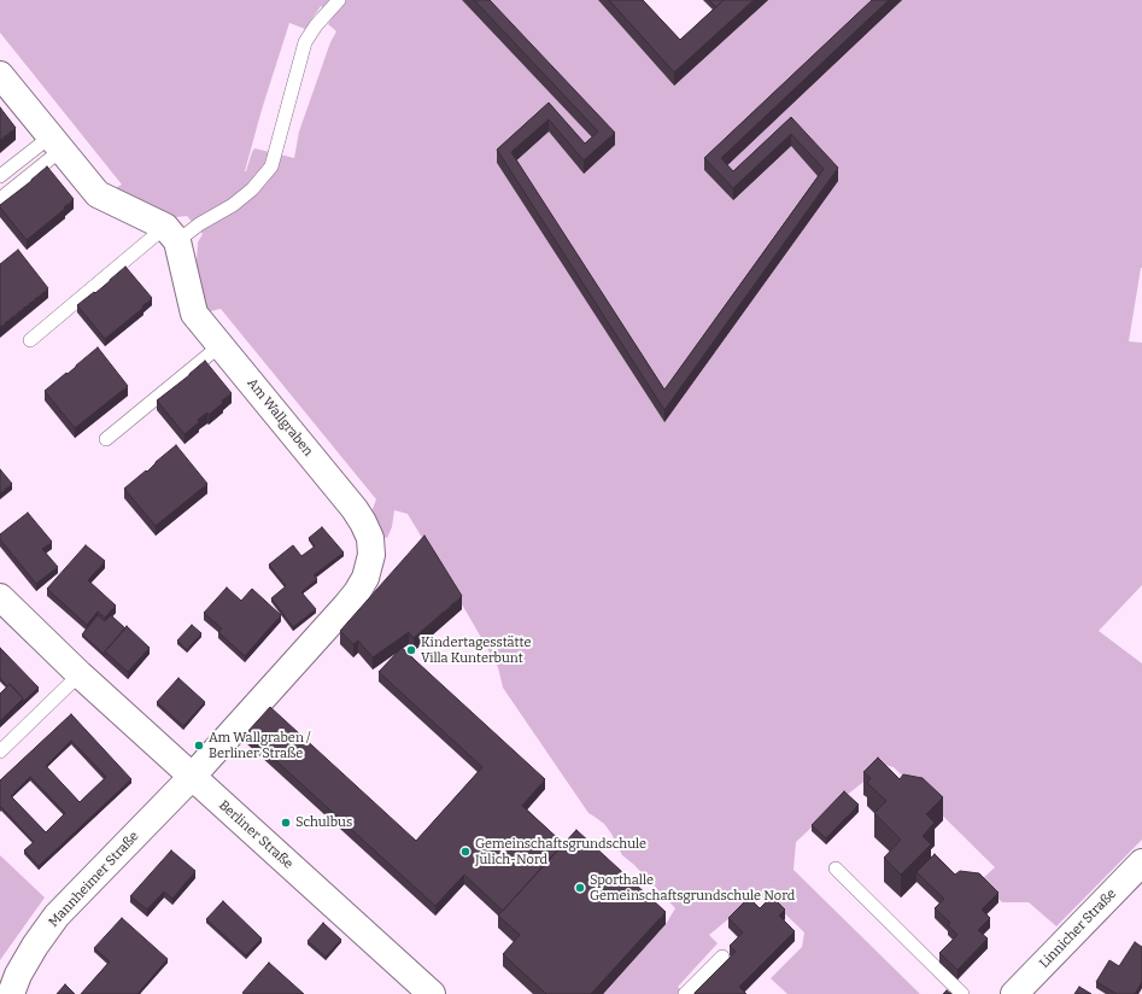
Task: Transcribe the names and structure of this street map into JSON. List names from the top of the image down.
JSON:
{
  "streets": {
    "street": [
      "Am Wallgraben",
      "Berliner Straße",
      "Mannheimer Straße",
      "Linnicher Straße"
    ]
  },
  "crossings": [
    ["Am Wallgraben", "Berliner Straße"],
    ["Am Wallgraben", "Mannheimer Straße"],
    ["Berliner Straße", "Mannheimer Straße"]
  ],
  "places": [
    "Kindertagesstätte Villa Kunterbunt",
    "Am Wallgraben / Berliner Straße",
    "Schulbus",
    "Gemeinschaftsgrundschule Jülich-Nord",
    "Sporthalle Gemeinschaftsgrundschule Nord"
  ]
}
